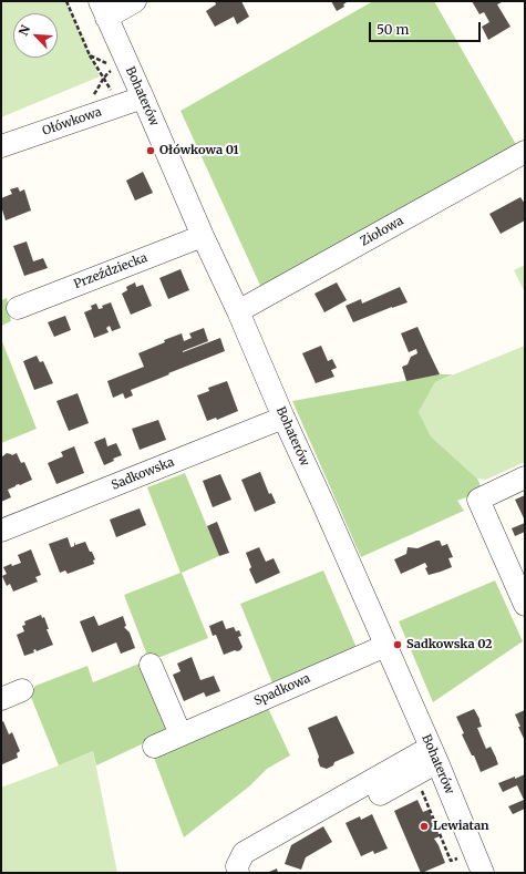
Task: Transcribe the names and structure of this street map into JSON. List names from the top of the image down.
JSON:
{
  "streets": {
    "street": [
      "Bohaterów",
      "Ołówkowa",
      "Ziołowa",
      "Przeździecka",
      "Sadkowska",
      "Spadkowa"
    ]
  },
  "crossings": [
    ["Bohaterów", "Ołówkowa"],
    ["Bohaterów", "Ziołowa"],
    ["Bohaterów", "Przeździecka"],
    ["Bohaterów", "Sadkowska"],
    ["Bohaterów", "Spadkowa"]
  ],
  "places": ["Ołówkowa 01", "Sadkowska 02", "Lewiatan"],
  "scale_bar": "50 m",
  "north": "top left"
}
